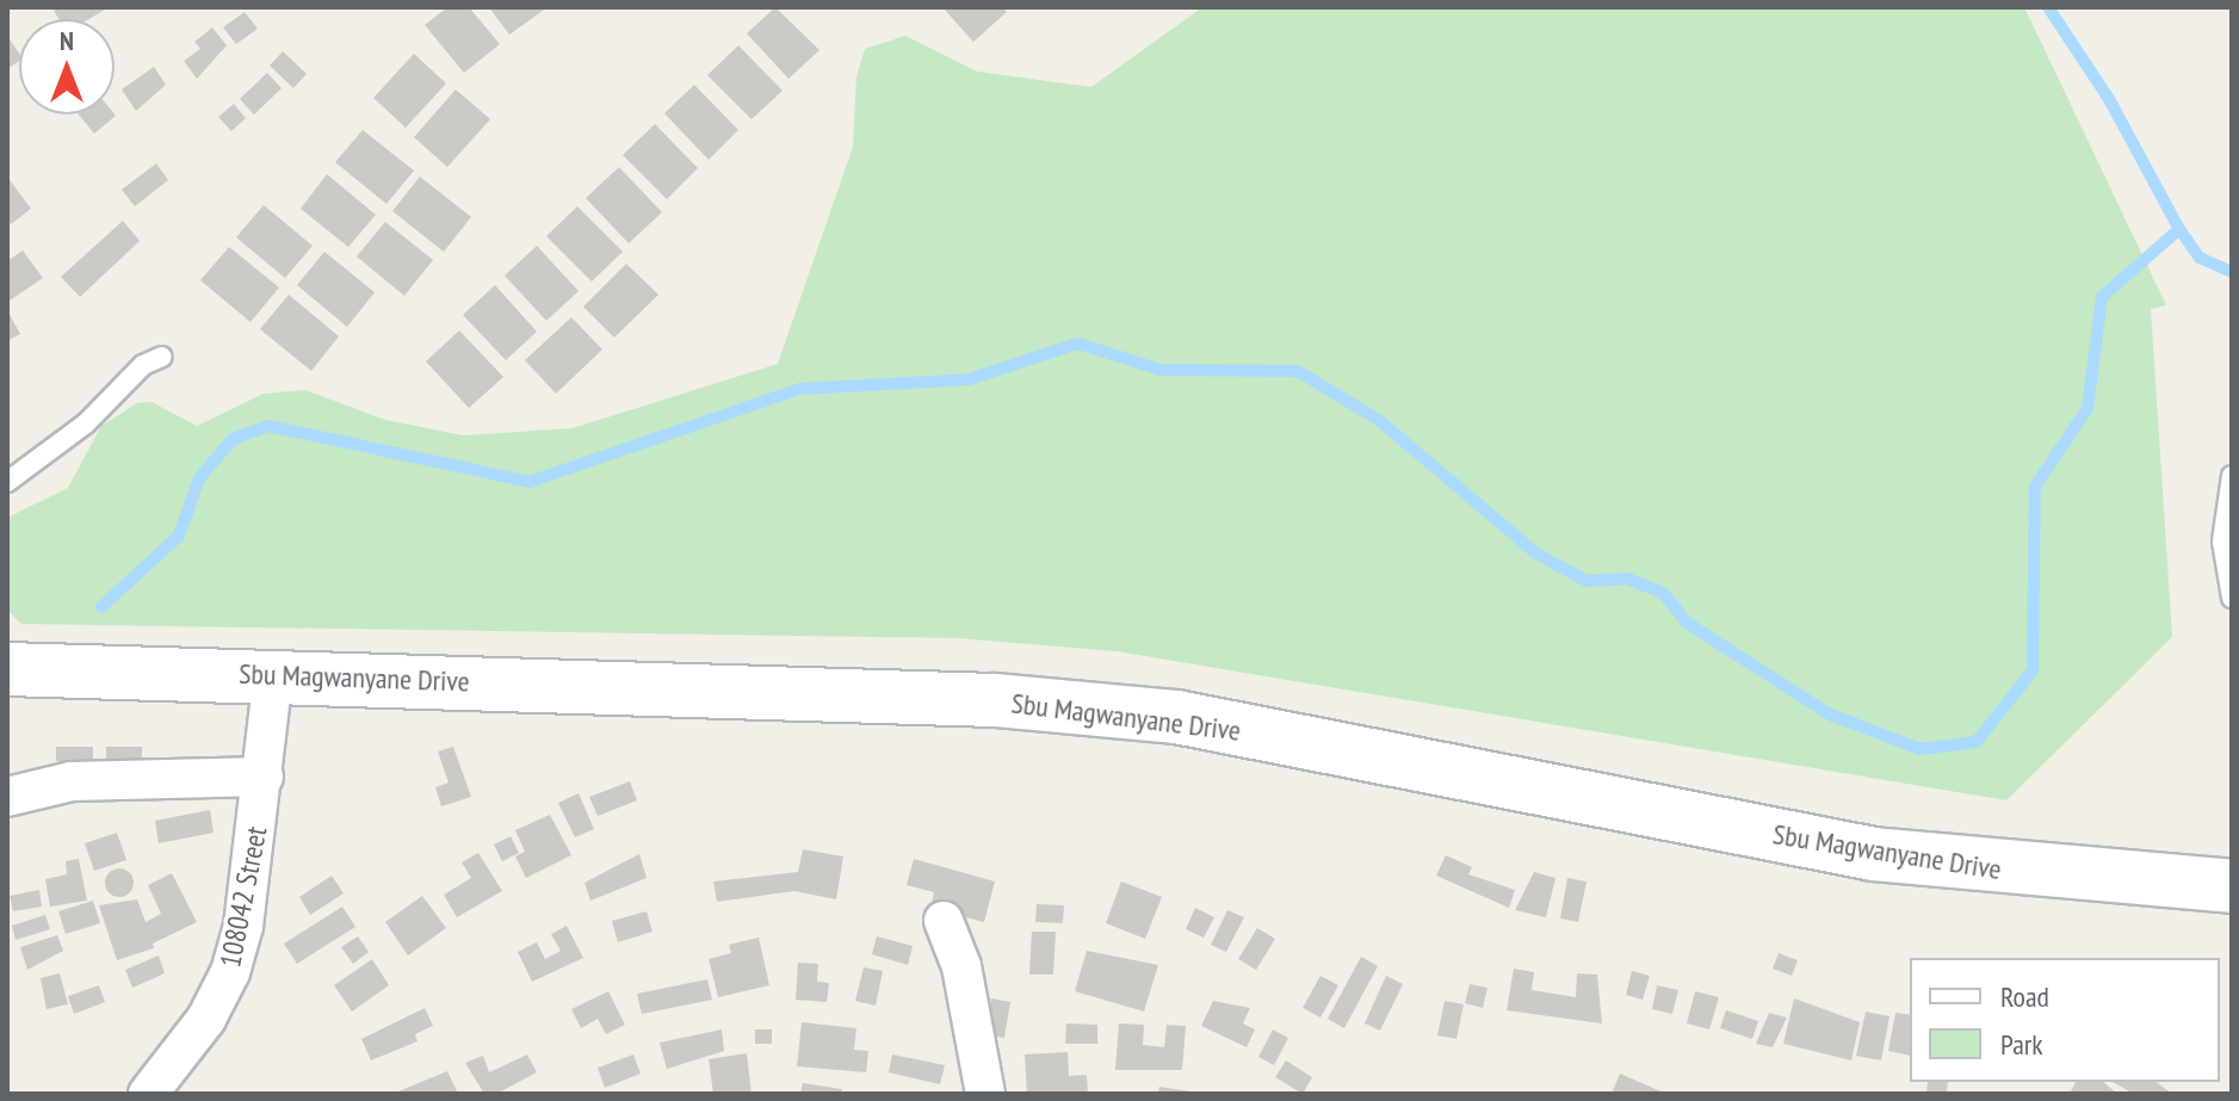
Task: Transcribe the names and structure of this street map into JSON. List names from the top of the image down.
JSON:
{
  "streets": {
    "main road": ["Sbu Magwanyane Drive"],
    "street": ["108042 Street"]
  },
  "crossings": [
    ["Sbu Magwanyane Drive", "108042 Street"]
  ],
  "legend": ["Road", "Park"],
  "north": "top"
}
